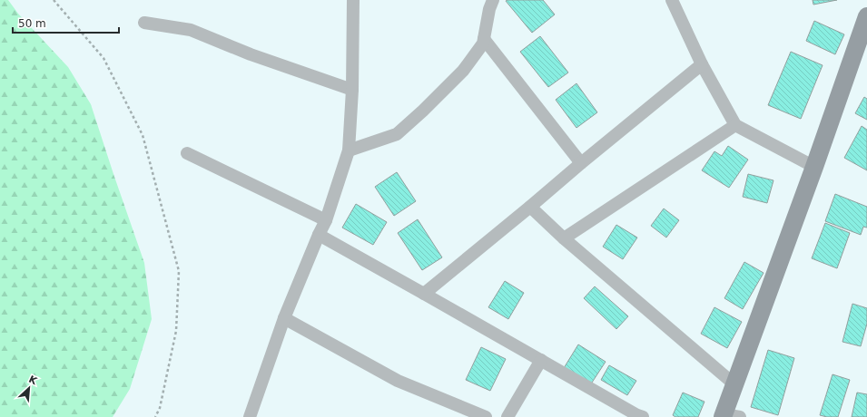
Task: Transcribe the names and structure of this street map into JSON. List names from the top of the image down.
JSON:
{
  "scale_bar": "50 m",
  "north": "top right"
}
